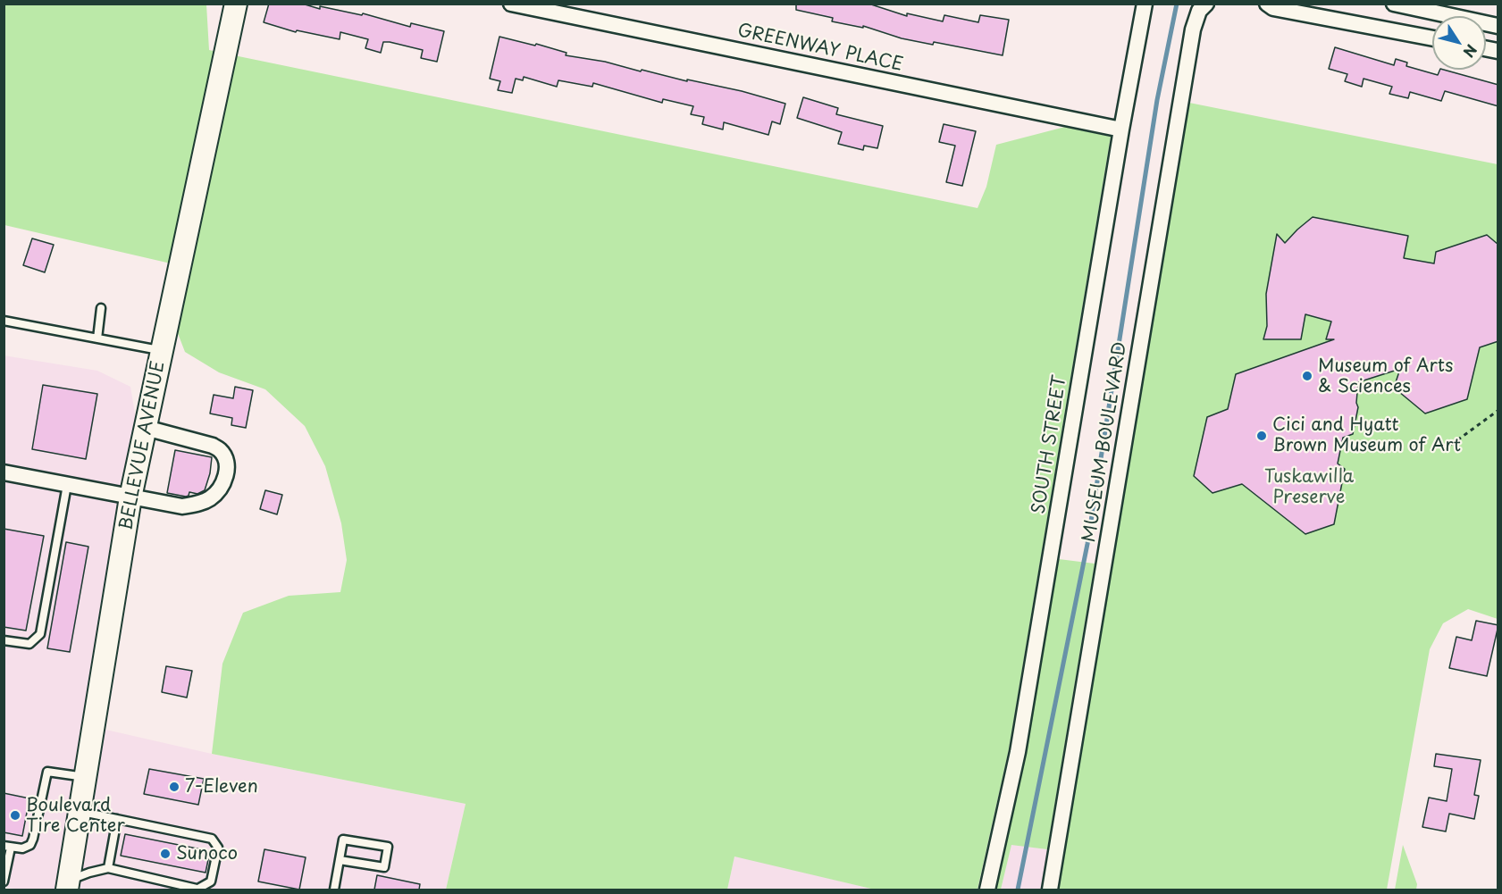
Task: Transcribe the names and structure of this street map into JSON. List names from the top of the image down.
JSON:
{
  "streets": {
    "street": [
      "GREENWAY PLACE",
      "MUSEUM BOULEVARD",
      "SOUTH STREET",
      "BELLEVUE AVENUE"
    ]
  },
  "crossings": [
    ["GREENWAY PLACE", "SOUTH STREET"]
  ],
  "parks": ["Tuskawilla Preserve"],
  "places": [
    "Museum of Arts & Sciences",
    "Cici and Hyatt Brown Museum of Art",
    "7-Eleven",
    "Boulevard Tire Center",
    "Sunoco"
  ],
  "north": "bottom right"
}
